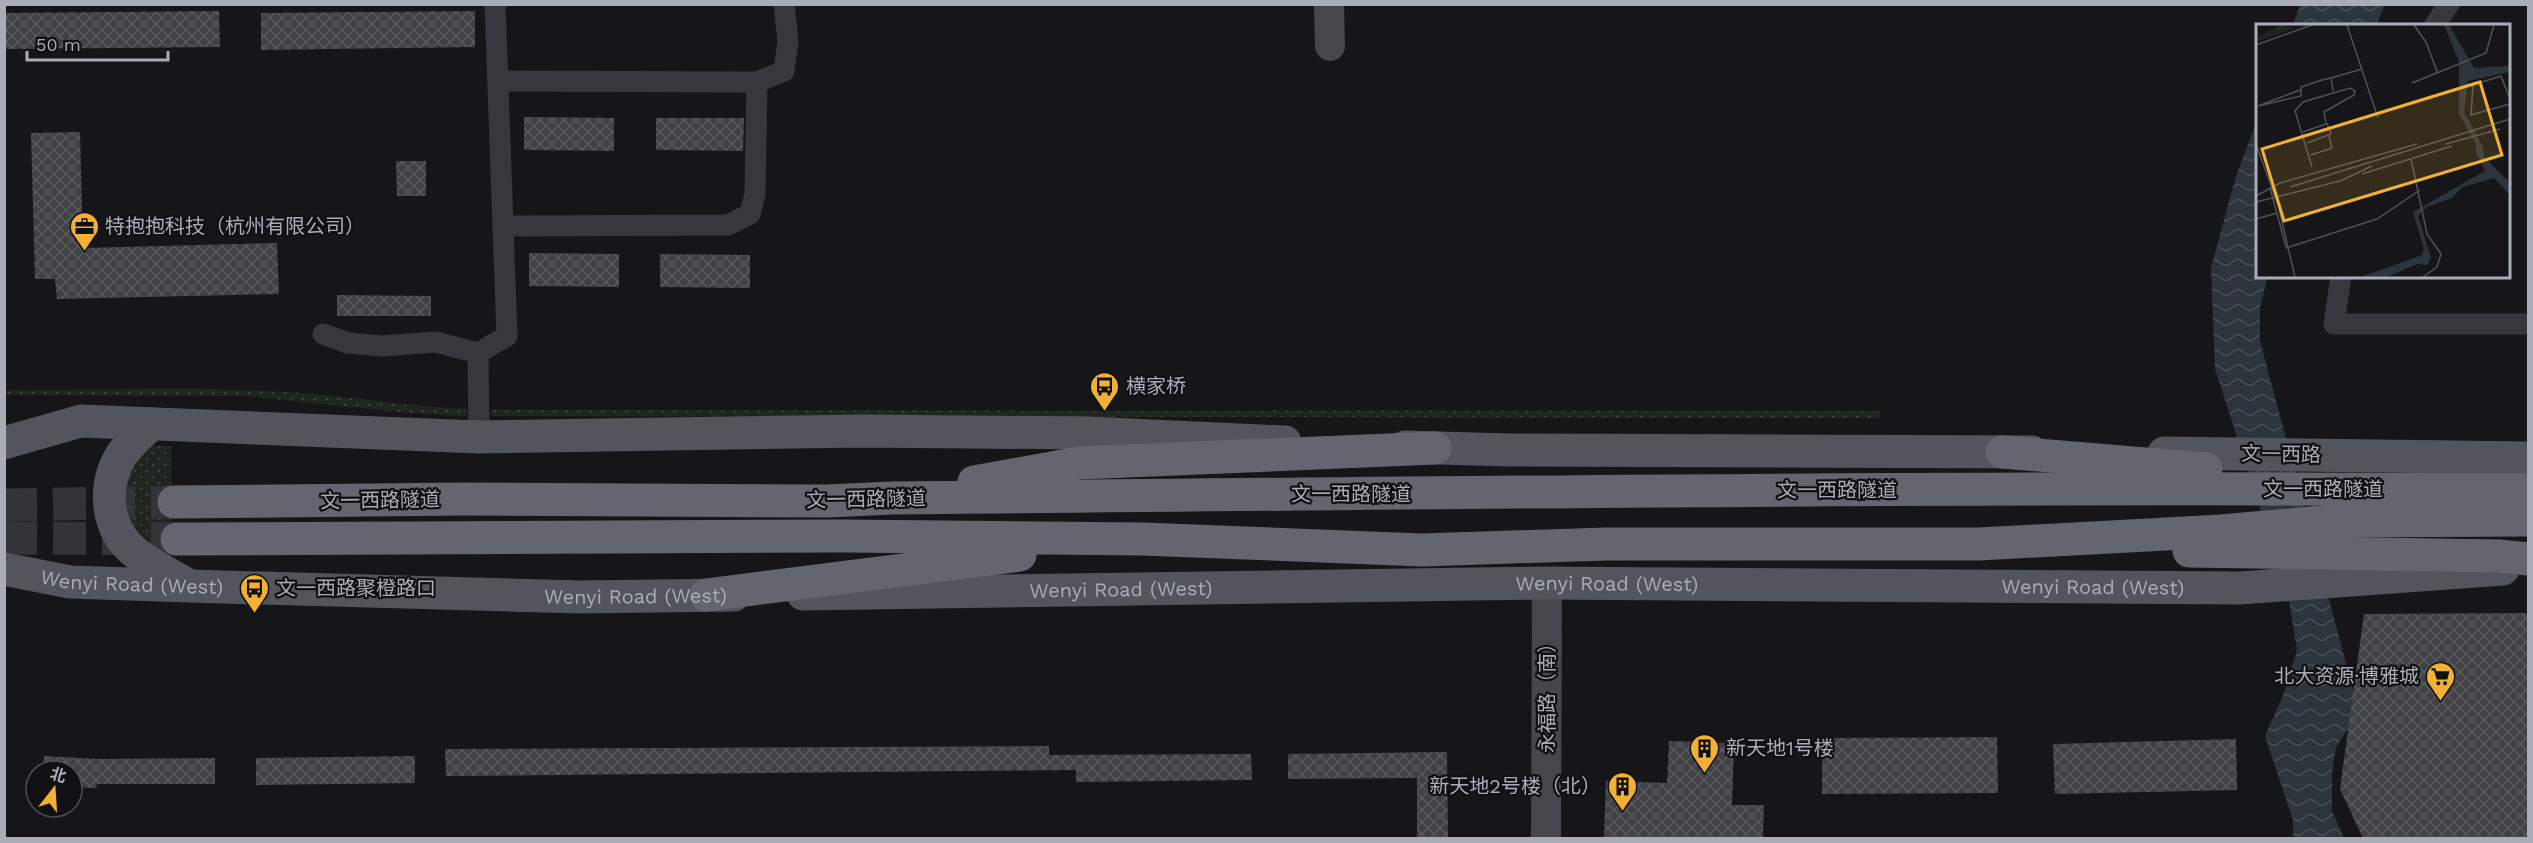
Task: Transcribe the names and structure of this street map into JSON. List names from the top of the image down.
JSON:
{
  "streets": {
    "highway": ["文一西路隧道"],
    "main road": ["Wenyi Road (West)"],
    "street": ["永福路（南）"]
  },
  "crossings": [
    ["Wenyi Road (West)", "永福路（南）"]
  ],
  "places": {
    "office": ["特抱抱科技（杭州有限公司）"],
    "bus stop": ["横家桥", "文一西路聚橙路口"],
    "supermarket": ["北大资源·博雅城"],
    "building": ["新天地1号楼", "新天地2号楼（北）"]
  },
  "scale_bar": "50 m",
  "north": "top"
}
